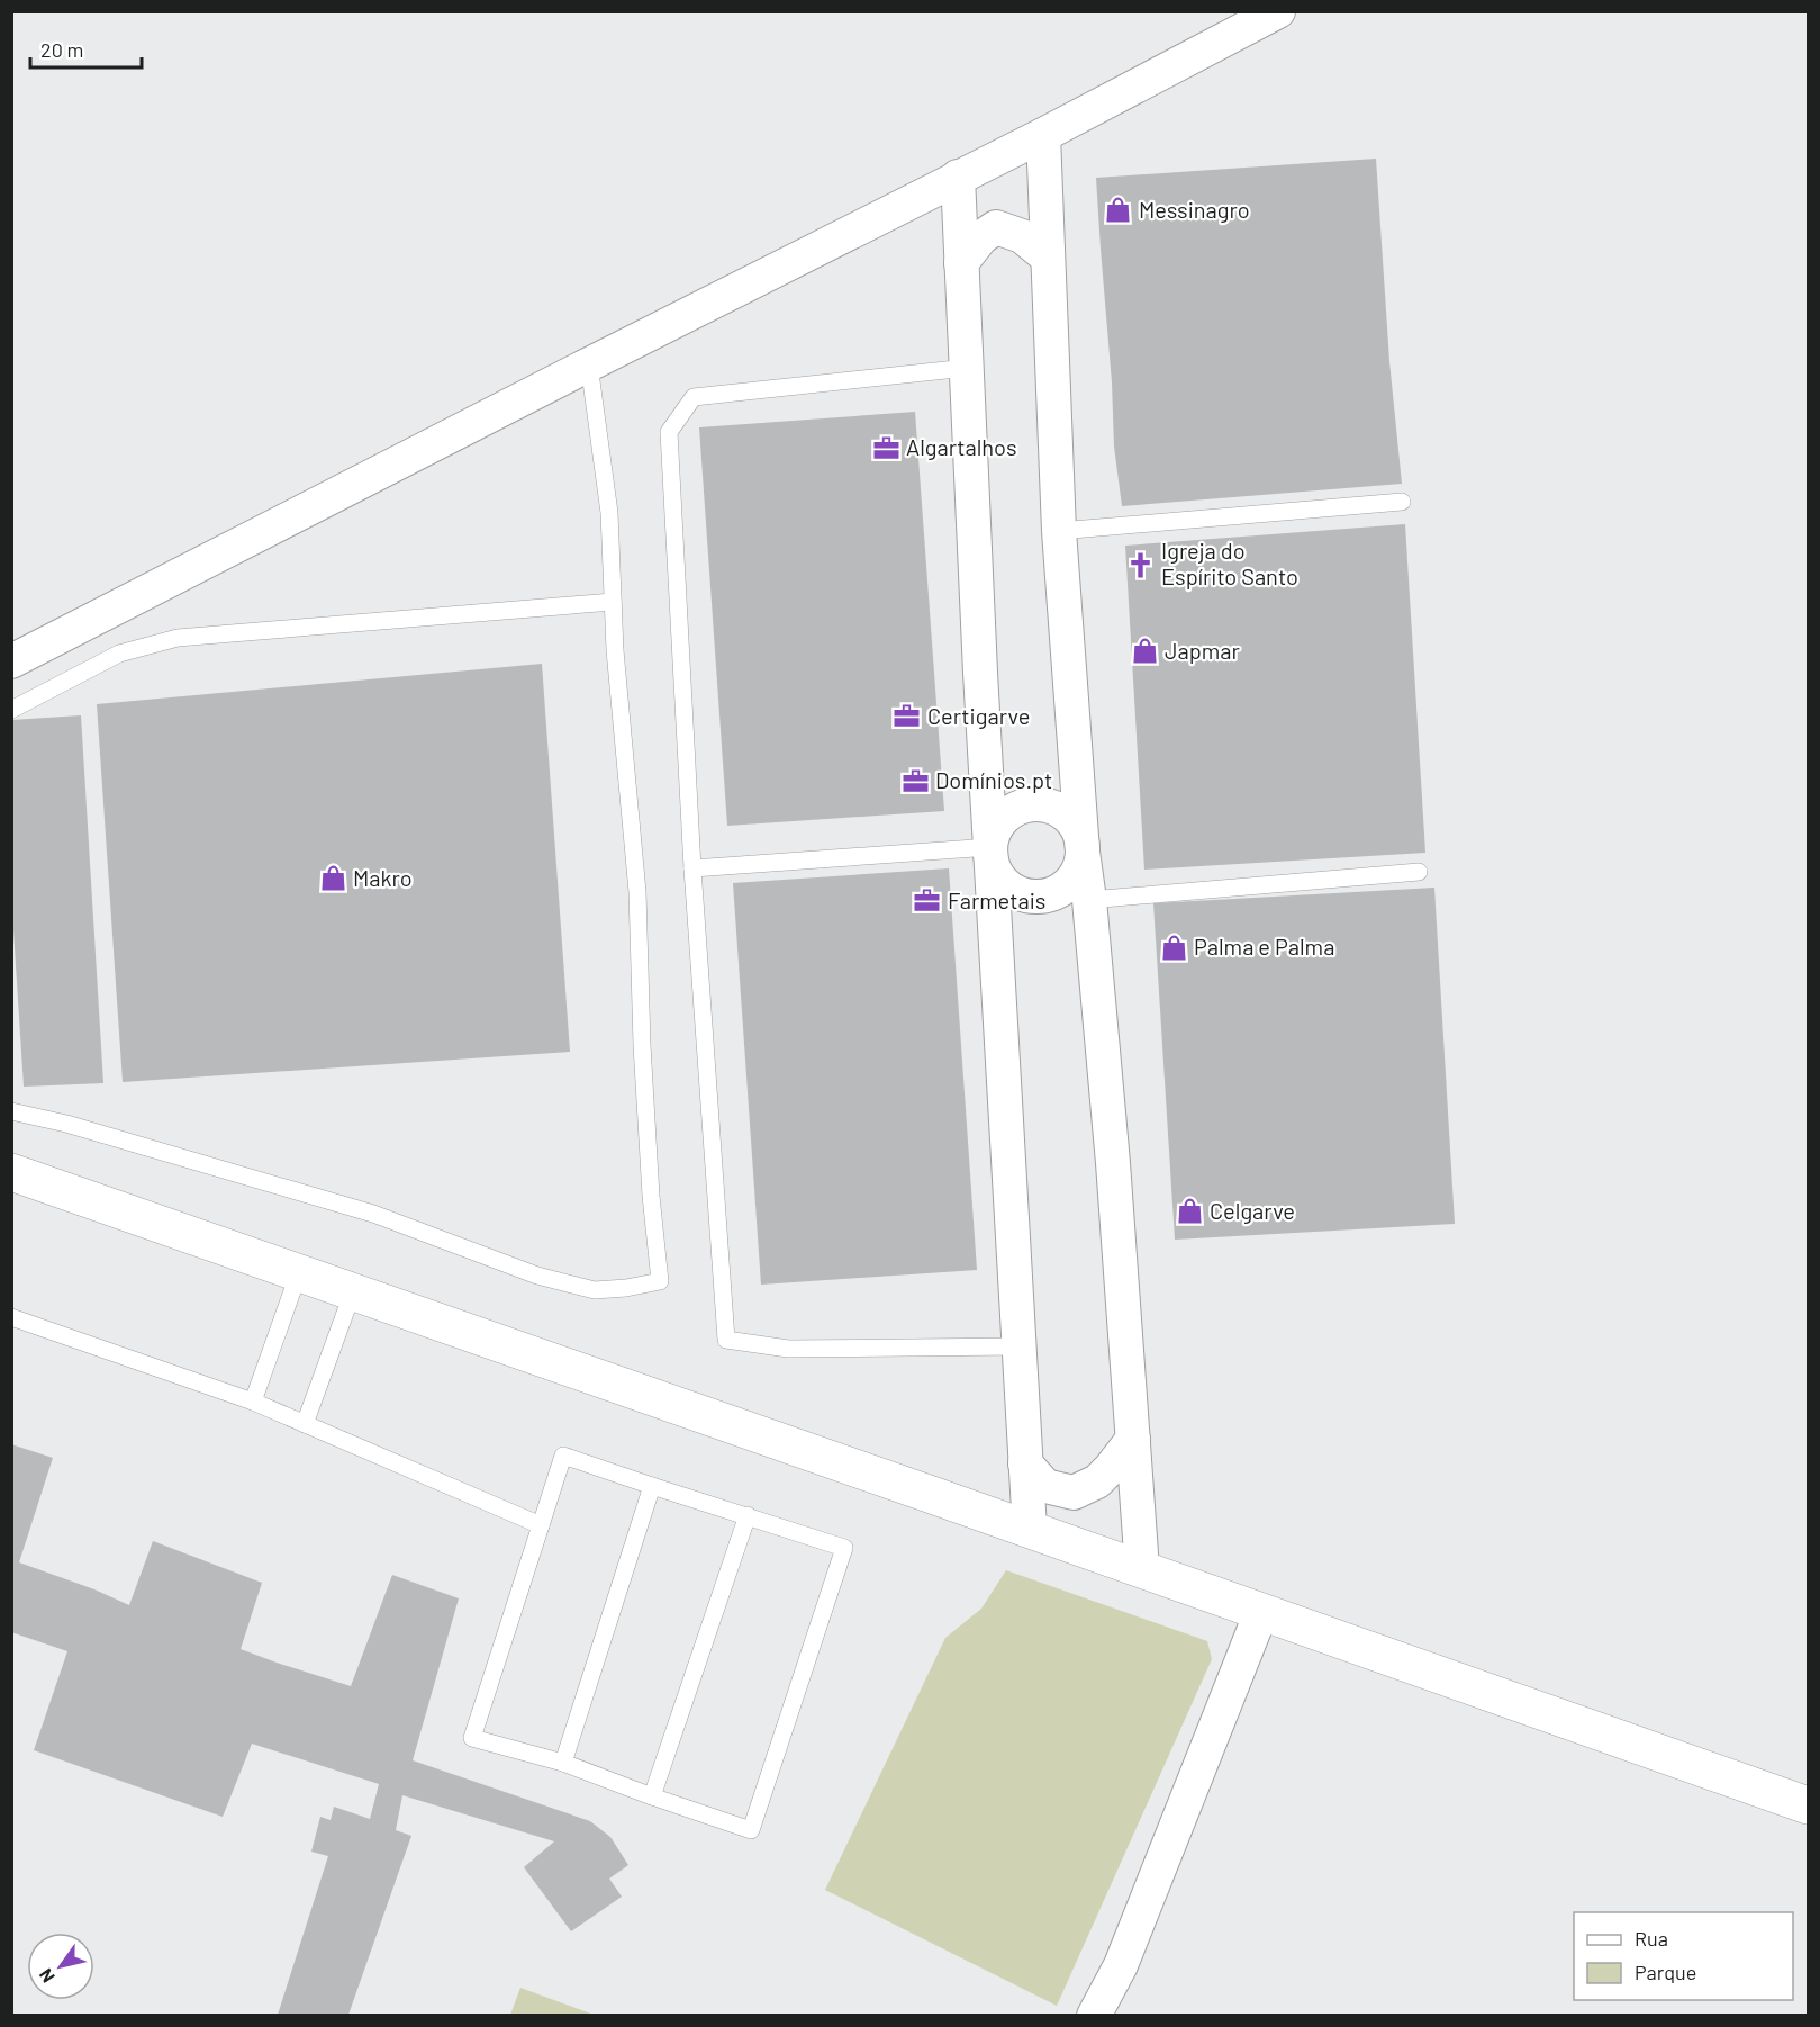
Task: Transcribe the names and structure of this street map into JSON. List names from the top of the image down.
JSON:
{
  "places": {
    "shop": [
      "Messinagro",
      "Japmar",
      "Makro",
      "Palma e Palma",
      "Celgarve"
    ],
    "office": [
      "Algartalhos",
      "Certigarve",
      "Domínios.pt",
      "Farmetais"
    ],
    "church": ["Igreja do Espírito Santo"]
  },
  "legend": ["Rua", "Parque"],
  "scale_bar": "20 m",
  "north": "bottom left"
}
